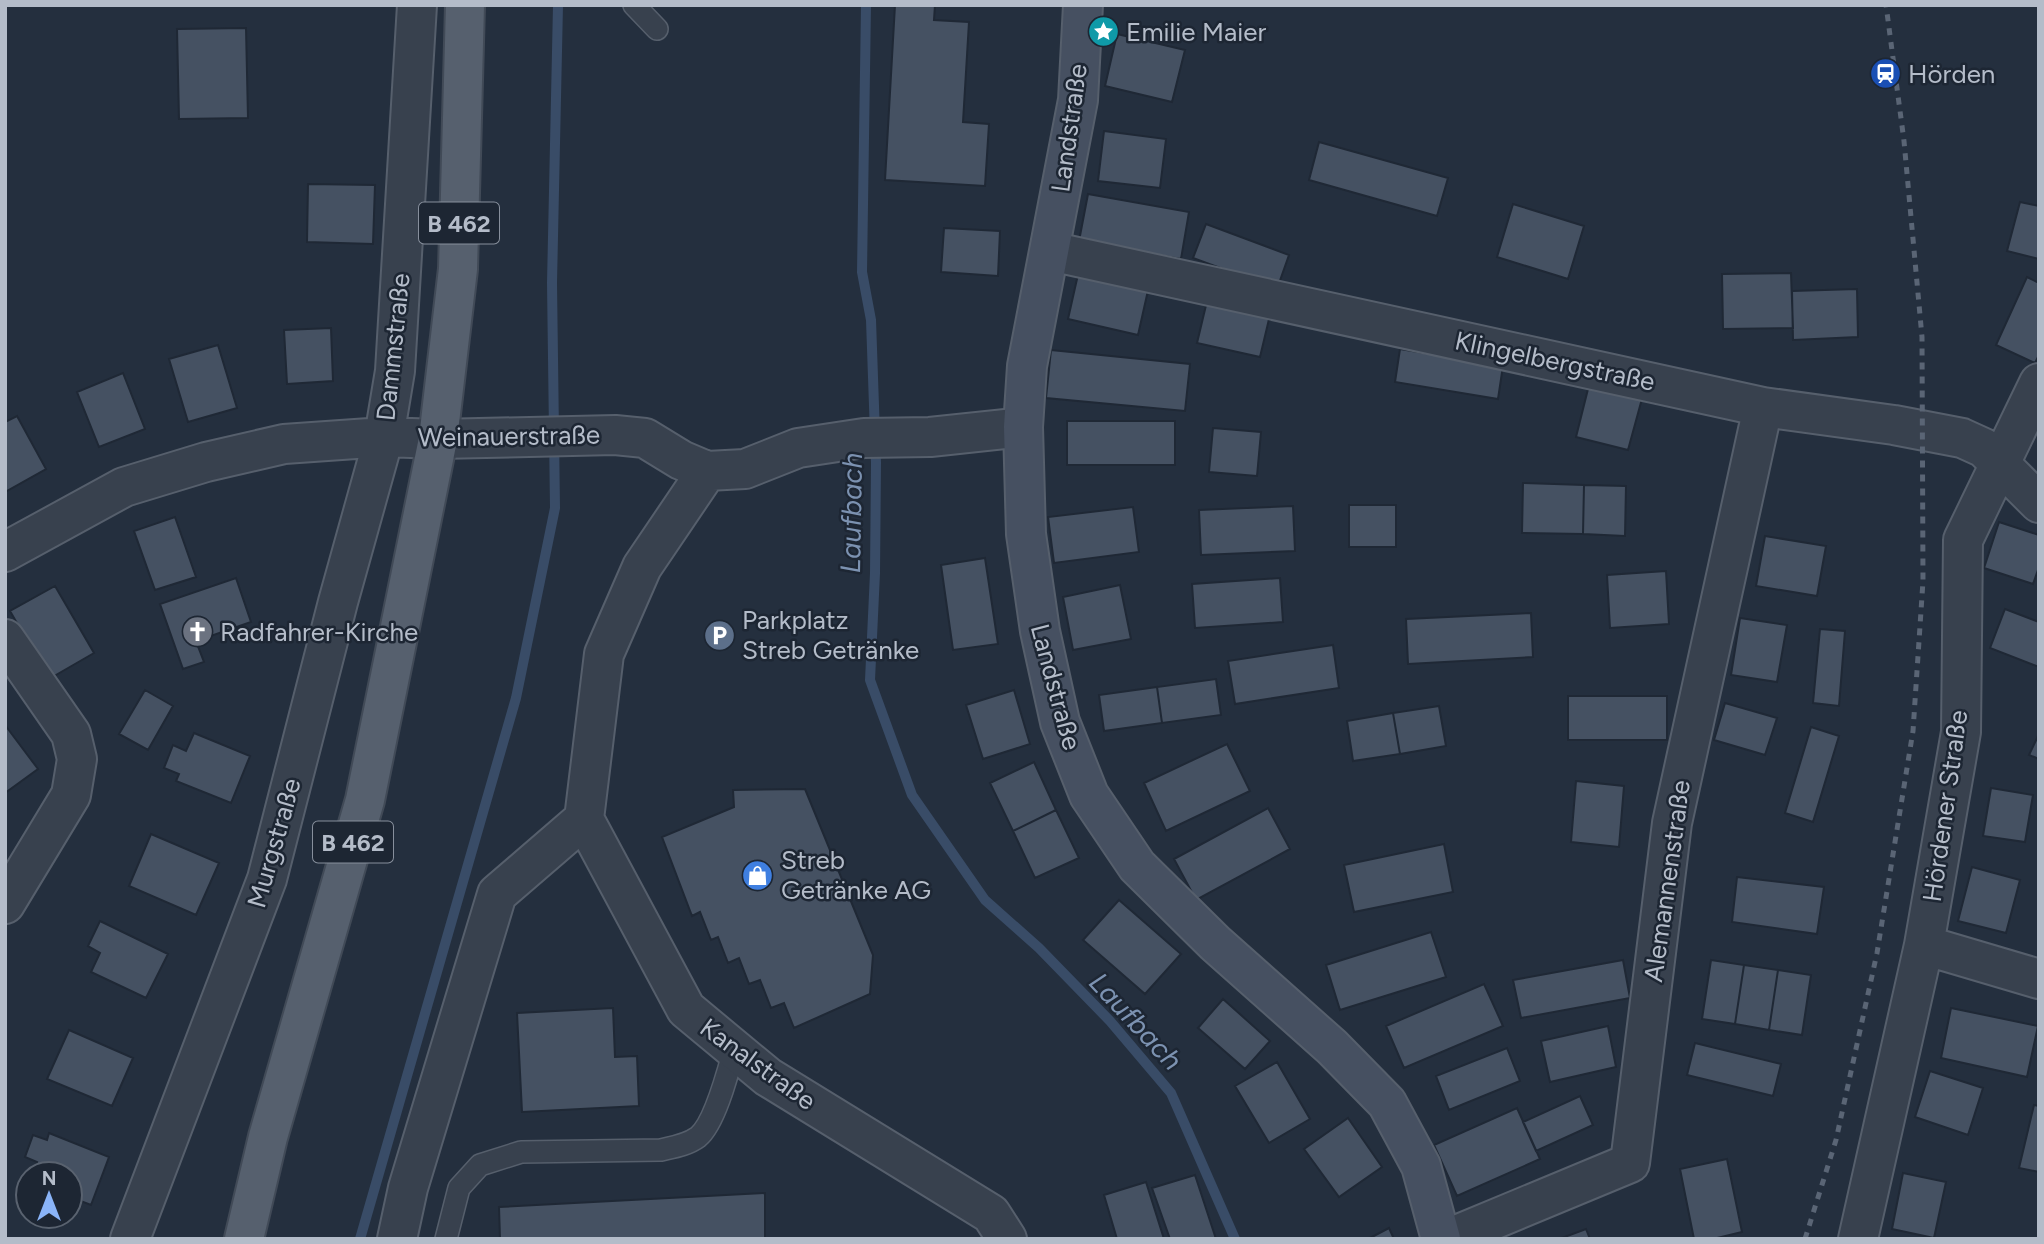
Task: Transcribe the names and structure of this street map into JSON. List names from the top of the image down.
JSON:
{
  "streets": {
    "main road": ["B 462"],
    "street": [
      "Landstraße",
      "Dammstraße",
      "Klingelbergstraße",
      "Weinauerstraße",
      "Hördener Straße",
      "Murgstraße",
      "Alemannenstraße",
      "Kanalstraße"
    ]
  },
  "crossings": [
    ["Landstraße", "Klingelbergstraße"],
    ["Landstraße", "Weinauerstraße"],
    ["Landstraße", "Alemannenstraße"],
    ["B 462", "Weinauerstraße"],
    ["Dammstraße", "Weinauerstraße"],
    ["Dammstraße", "Murgstraße"],
    ["Klingelbergstraße", "Hördener Straße"],
    ["Klingelbergstraße", "Alemannenstraße"],
    ["Weinauerstraße", "Murgstraße"]
  ],
  "water": ["Laufbach"],
  "places": {
    "place": ["Emilie Maier"],
    "station": ["Hörden"],
    "church": ["Radfahrer-Kirche"],
    "parking": ["Parkplatz Streb Getränke"],
    "shop": ["Streb Getränke AG"]
  },
  "north": "top"
}
